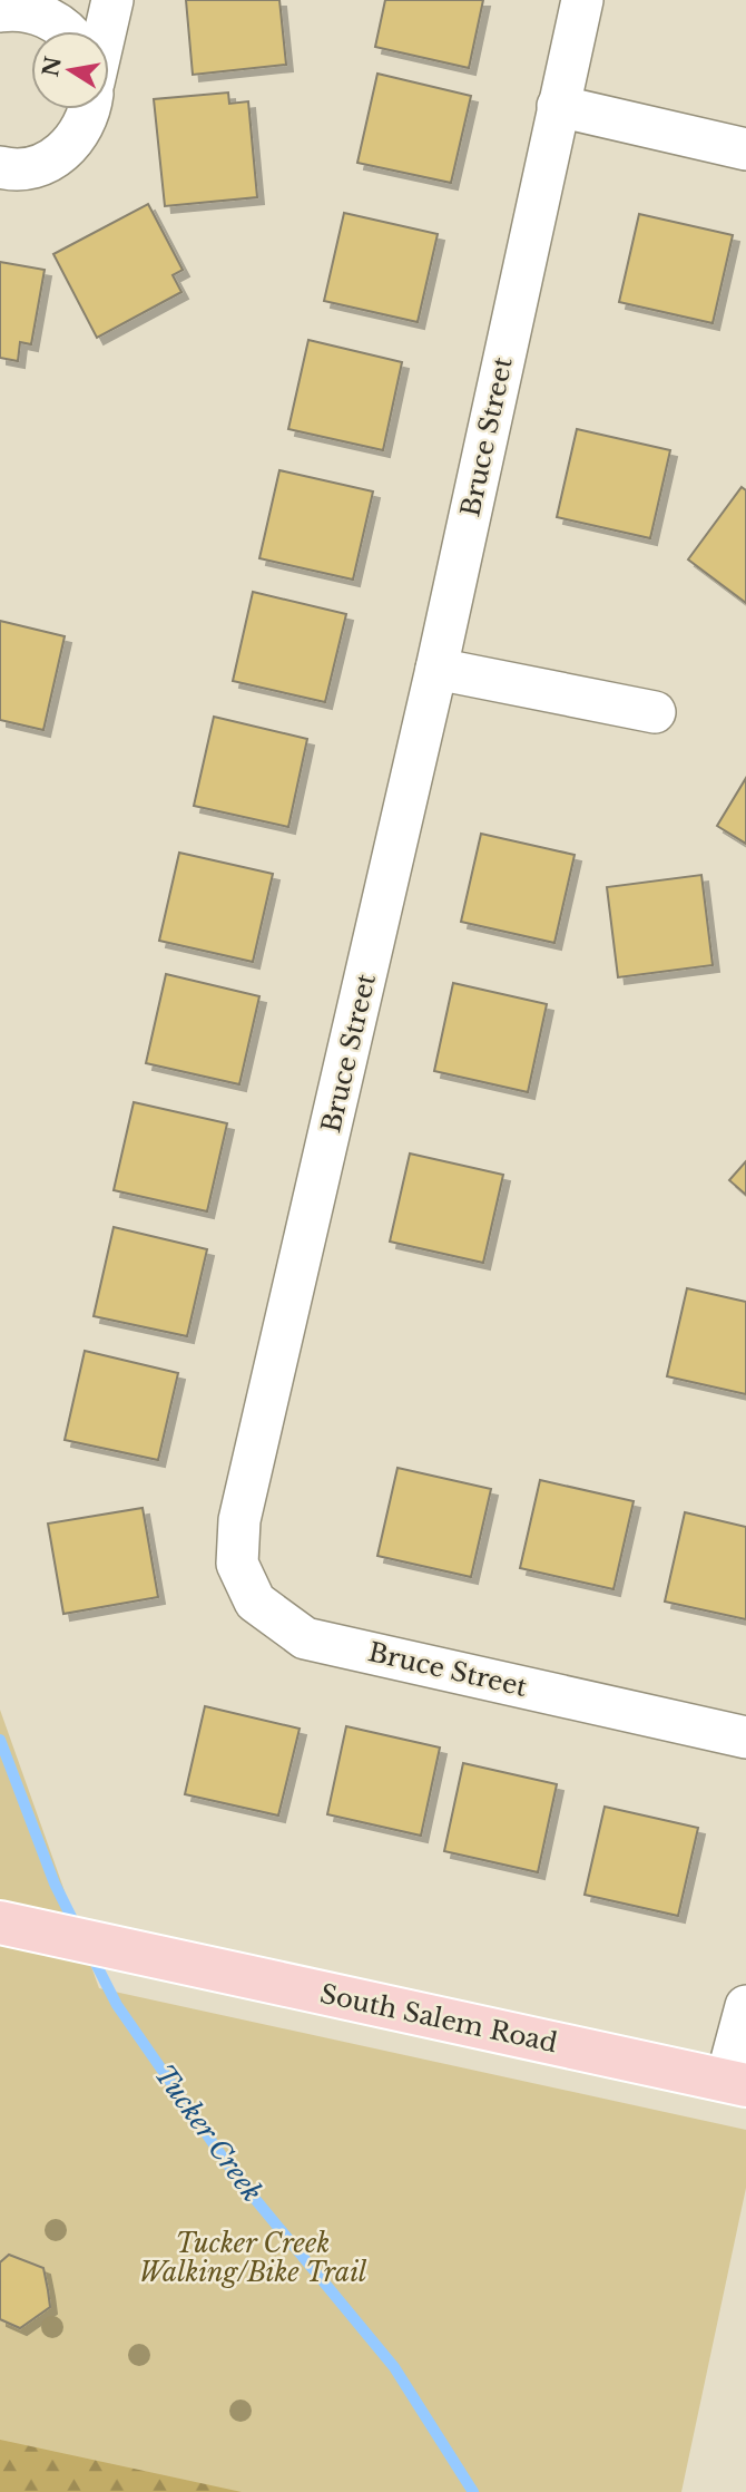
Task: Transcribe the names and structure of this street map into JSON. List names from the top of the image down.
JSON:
{
  "streets": {
    "main road": ["South Salem Road"],
    "street": ["Bruce Street"]
  },
  "water": ["Tucker Creek"],
  "parks": ["Tucker Creek Walking/Bike Trail"],
  "north": "left"
}
